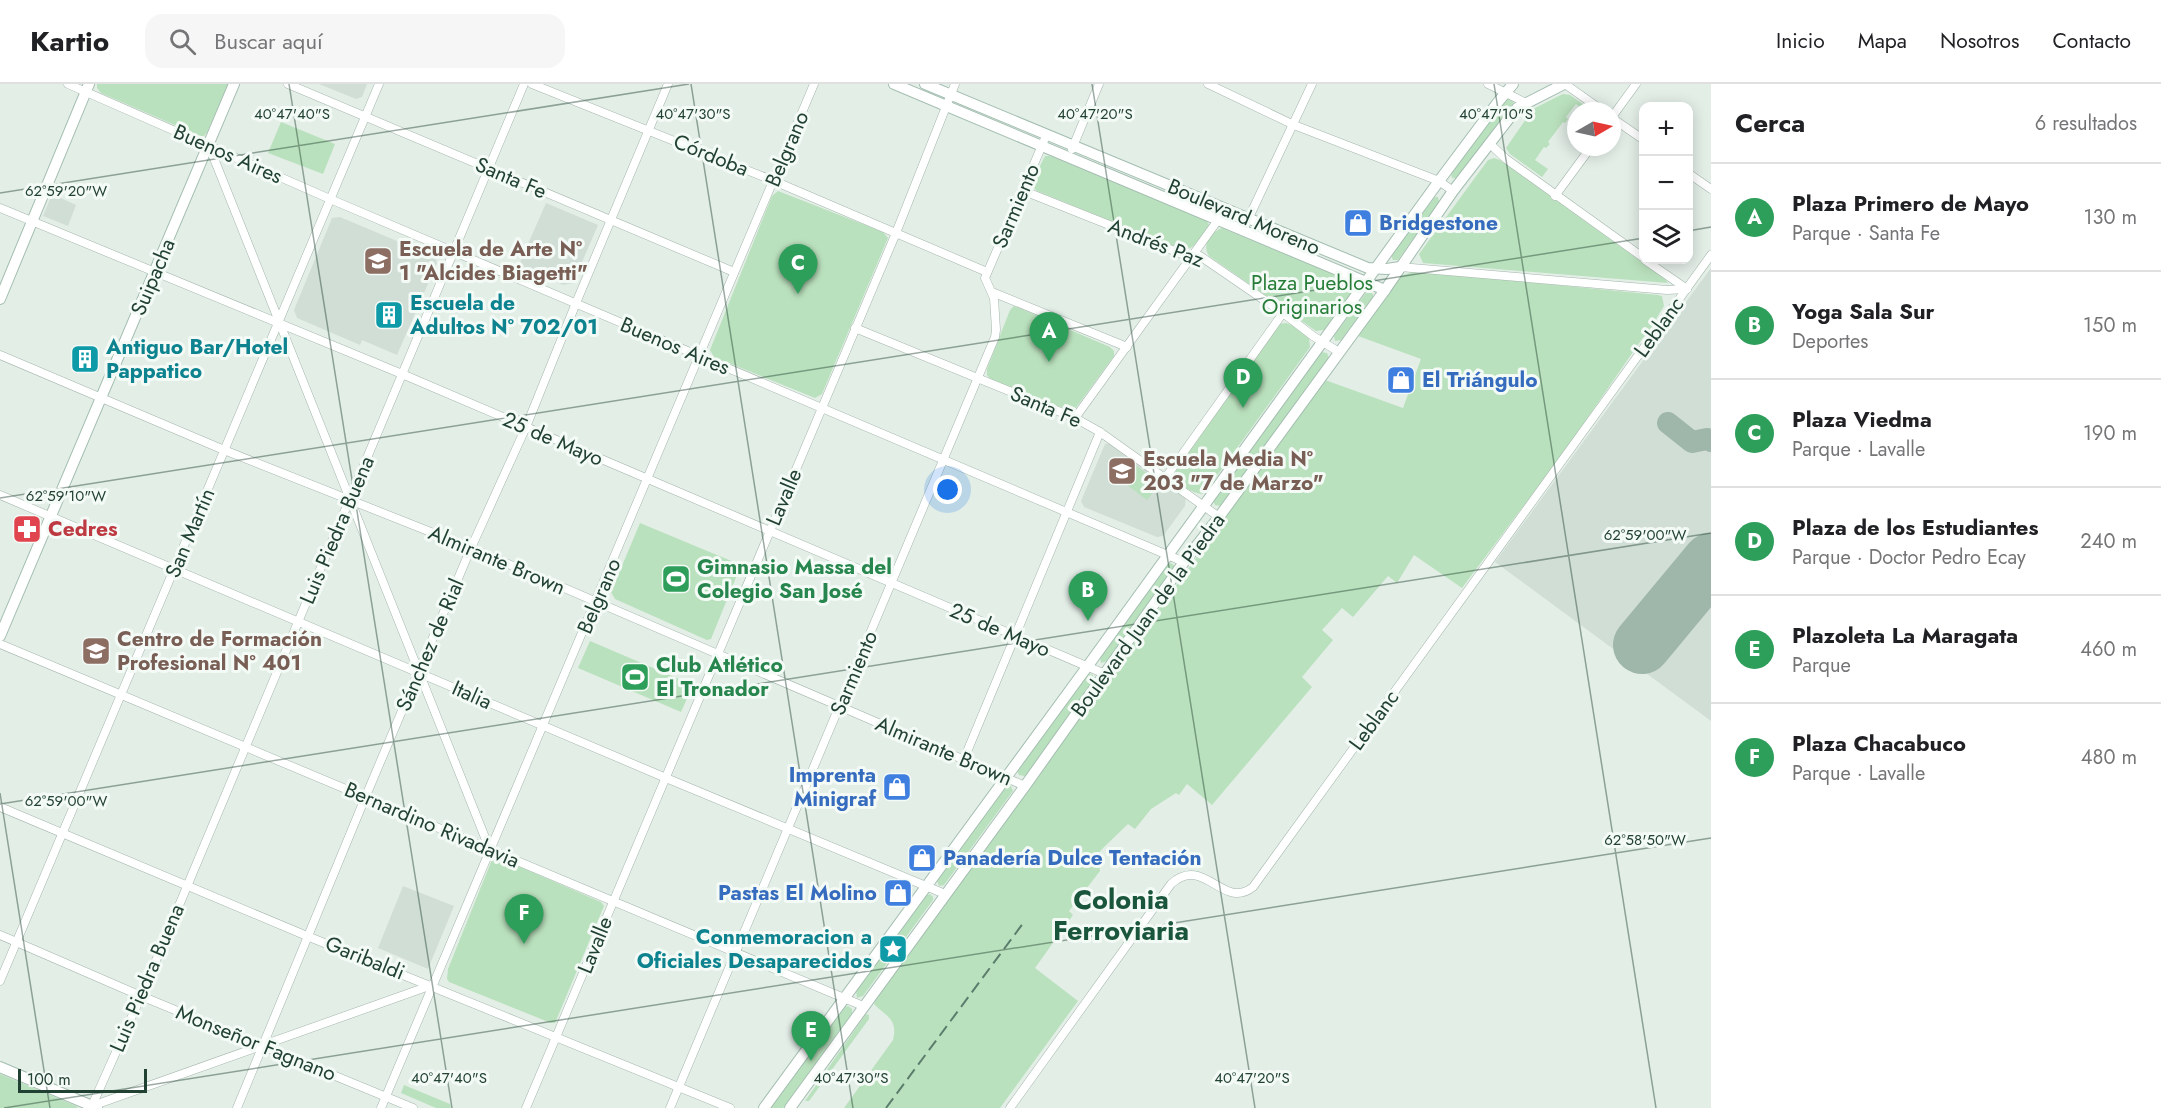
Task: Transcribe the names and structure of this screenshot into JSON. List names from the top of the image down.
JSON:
{
  "streets": {
    "main road": ["Boulevard Moreno", "Suipacha", "Boulevard Juan de la Piedra"],
    "street": [
      "Belgrano",
      "Buenos Aires",
      "Córdoba",
      "Santa Fe",
      "Sarmiento",
      "Andrés Paz",
      "Leblanc",
      "25 de Mayo",
      "Lavalle",
      "Luis Piedra Buena",
      "San Martín",
      "Almirante Brown",
      "Sánchez de Rial",
      "Italia",
      "Bernardino Rivadavia",
      "Garibaldi",
      "Monseñor Fagnano"
    ]
  },
  "crossings": [
    ["Belgrano", "Buenos Aires"],
    ["Belgrano", "Córdoba"],
    ["Belgrano", "Santa Fe"],
    ["Belgrano", "25 de Mayo"],
    ["Belgrano", "Almirante Brown"],
    ["Belgrano", "Italia"],
    ["Belgrano", "Bernardino Rivadavia"],
    ["Belgrano", "Garibaldi"],
    ["Belgrano", "Monseñor Fagnano"],
    ["Buenos Aires", "Sarmiento"],
    ["Buenos Aires", "Suipacha"],
    ["Buenos Aires", "Lavalle"],
    ["Buenos Aires", "Luis Piedra Buena"],
    ["Buenos Aires", "San Martín"],
    ["Buenos Aires", "Boulevard Juan de la Piedra"],
    ["Buenos Aires", "Sánchez de Rial"],
    ["Córdoba", "Sarmiento"],
    ["Córdoba", "Lavalle"],
    ["Córdoba", "Sánchez de Rial"],
    ["Santa Fe", "Sarmiento"],
    ["Santa Fe", "Lavalle"],
    ["Santa Fe", "Luis Piedra Buena"],
    ["Santa Fe", "San Martín"],
    ["Santa Fe", "Boulevard Juan de la Piedra"],
    ["Santa Fe", "Sánchez de Rial"],
    ["Sarmiento", "Boulevard Moreno"],
    ["Sarmiento", "Andrés Paz"],
    ["Sarmiento", "25 de Mayo"],
    ["Sarmiento", "Almirante Brown"],
    ["Sarmiento", "Italia"],
    ["Sarmiento", "Bernardino Rivadavia"],
    ["Sarmiento", "Garibaldi"],
    ["Boulevard Moreno", "Leblanc"],
    ["Boulevard Moreno", "Lavalle"],
    ["Boulevard Moreno", "Boulevard Juan de la Piedra"],
    ["Andrés Paz", "Boulevard Juan de la Piedra"],
    ["Suipacha", "25 de Mayo"],
    ["Suipacha", "Almirante Brown"],
    ["Suipacha", "Italia"],
    ["25 de Mayo", "Lavalle"],
    ["25 de Mayo", "Luis Piedra Buena"],
    ["25 de Mayo", "San Martín"],
    ["25 de Mayo", "Boulevard Juan de la Piedra"],
    ["25 de Mayo", "Sánchez de Rial"],
    ["Lavalle", "Almirante Brown"],
    ["Lavalle", "Italia"],
    ["Lavalle", "Bernardino Rivadavia"],
    ["Lavalle", "Garibaldi"],
    ["Luis Piedra Buena", "Almirante Brown"],
    ["Luis Piedra Buena", "Italia"],
    ["Luis Piedra Buena", "Bernardino Rivadavia"],
    ["Luis Piedra Buena", "Garibaldi"],
    ["Luis Piedra Buena", "Monseñor Fagnano"],
    ["San Martín", "Almirante Brown"],
    ["San Martín", "Italia"],
    ["San Martín", "Bernardino Rivadavia"],
    ["San Martín", "Garibaldi"],
    ["San Martín", "Monseñor Fagnano"],
    ["Almirante Brown", "Boulevard Juan de la Piedra"],
    ["Almirante Brown", "Sánchez de Rial"],
    ["Boulevard Juan de la Piedra", "Italia"],
    ["Boulevard Juan de la Piedra", "Bernardino Rivadavia"],
    ["Sánchez de Rial", "Italia"],
    ["Sánchez de Rial", "Bernardino Rivadavia"],
    ["Sánchez de Rial", "Garibaldi"],
    ["Sánchez de Rial", "Monseñor Fagnano"]
  ],
  "districts": ["Colonia Ferroviaria"],
  "parks": ["Plaza Pueblos Originarios"],
  "places": {
    "shop": [
      "Bridgestone",
      "El Triángulo",
      "Imprenta Minigraf",
      "Panadería Dulce Tentación",
      "Pastas El Molino"
    ],
    "school or university": ["Escuela de Arte N° 1 \"Alcides Biagetti\"", "Escuela Media Nº 203 \"7 de Marzo\"", "Centro de Formación Profesional N° 401"],
    "building": ["Escuela de Adultos N° 702/01", "Antiguo Bar/Hotel Pappatico"],
    "pharmacy": ["Cedres"],
    "sports": ["Gimnasio Massa del Colegio San José", "Club Atlético El Tronador"],
    "place": ["Conmemoracion a Oficiales Desaparecidos"]
  },
  "scale_bar": "100 m",
  "north": "right",
  "page": {
    "header": "Kartio",
    "search": "Buscar aquí",
    "nav": [
      "Inicio",
      "Mapa",
      "Nosotros",
      "Contacto"
    ],
    "heading": ["Cerca", "6 resultados"],
    "map_buttons": ["+", "−"],
    "list": [
      {
        "mark": "A",
        "name": "Plaza Primero de Mayo",
        "note": "Parque · Santa Fe",
        "value": "130 m"
      },
      {
        "mark": "B",
        "name": "Yoga Sala Sur",
        "note": "Deportes",
        "value": "150 m"
      },
      {
        "mark": "C",
        "name": "Plaza Viedma",
        "note": "Parque · Lavalle",
        "value": "190 m"
      },
      {
        "mark": "D",
        "name": "Plaza de los Estudiantes",
        "note": "Parque · Doctor Pedro Ecay",
        "value": "240 m"
      },
      {
        "mark": "E",
        "name": "Plazoleta La Maragata",
        "note": "Parque",
        "value": "460 m"
      },
      {
        "mark": "F",
        "name": "Plaza Chacabuco",
        "note": "Parque · Lavalle",
        "value": "480 m"
      }
    ],
    "pins": [
      "C",
      "A",
      "D",
      "B",
      "F",
      "E"
    ],
    "scale": "100 m"
  },
  "coordinates": [
    "40°47'10\"S",
    "40°47'40\"S",
    "40°47'30\"S",
    "40°47'20\"S",
    "62°59'20\"W",
    "62°59'10\"W",
    "62°59'00\"W",
    "62°58'50\"W"
  ]
}
